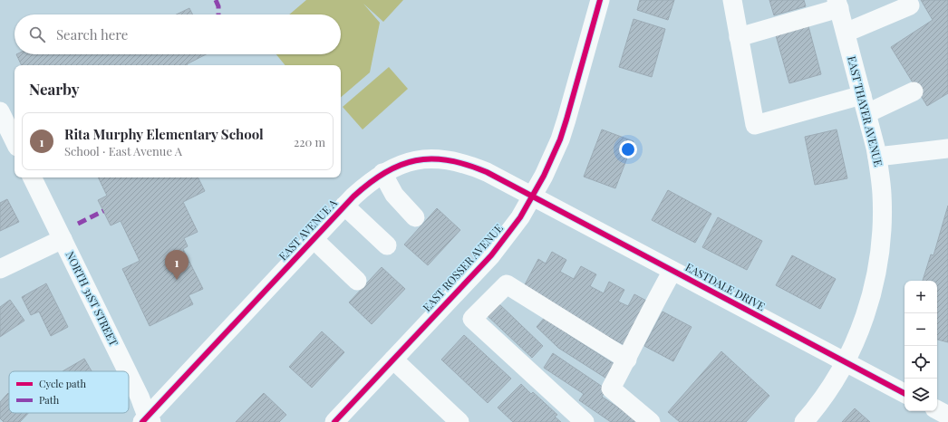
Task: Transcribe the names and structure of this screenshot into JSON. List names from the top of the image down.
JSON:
{
  "streets": {
    "street": [
      "EAST THAYER AVENUE",
      "EAST AVENUE A",
      "EAST ROSSER AVENUE",
      "EASTDALE DRIVE",
      "NORTH 31ST STREET"
    ]
  },
  "crossings": [
    ["EAST THAYER AVENUE", "EASTDALE DRIVE"],
    ["EAST AVENUE A", "EAST ROSSER AVENUE"],
    ["EAST AVENUE A", "EASTDALE DRIVE"],
    ["EAST AVENUE A", "NORTH 31ST STREET"],
    ["EAST ROSSER AVENUE", "EASTDALE DRIVE"]
  ],
  "legend": ["Cycle path", "Path"],
  "page": {
    "search": "Search here",
    "heading": "Nearby",
    "list": [
      {
        "mark": "1",
        "name": "Rita Murphy Elementary School",
        "note": "School · East Avenue A",
        "value": "220 m"
      }
    ],
    "pins": "1",
    "map_buttons": ["+", "−"]
  }
}
